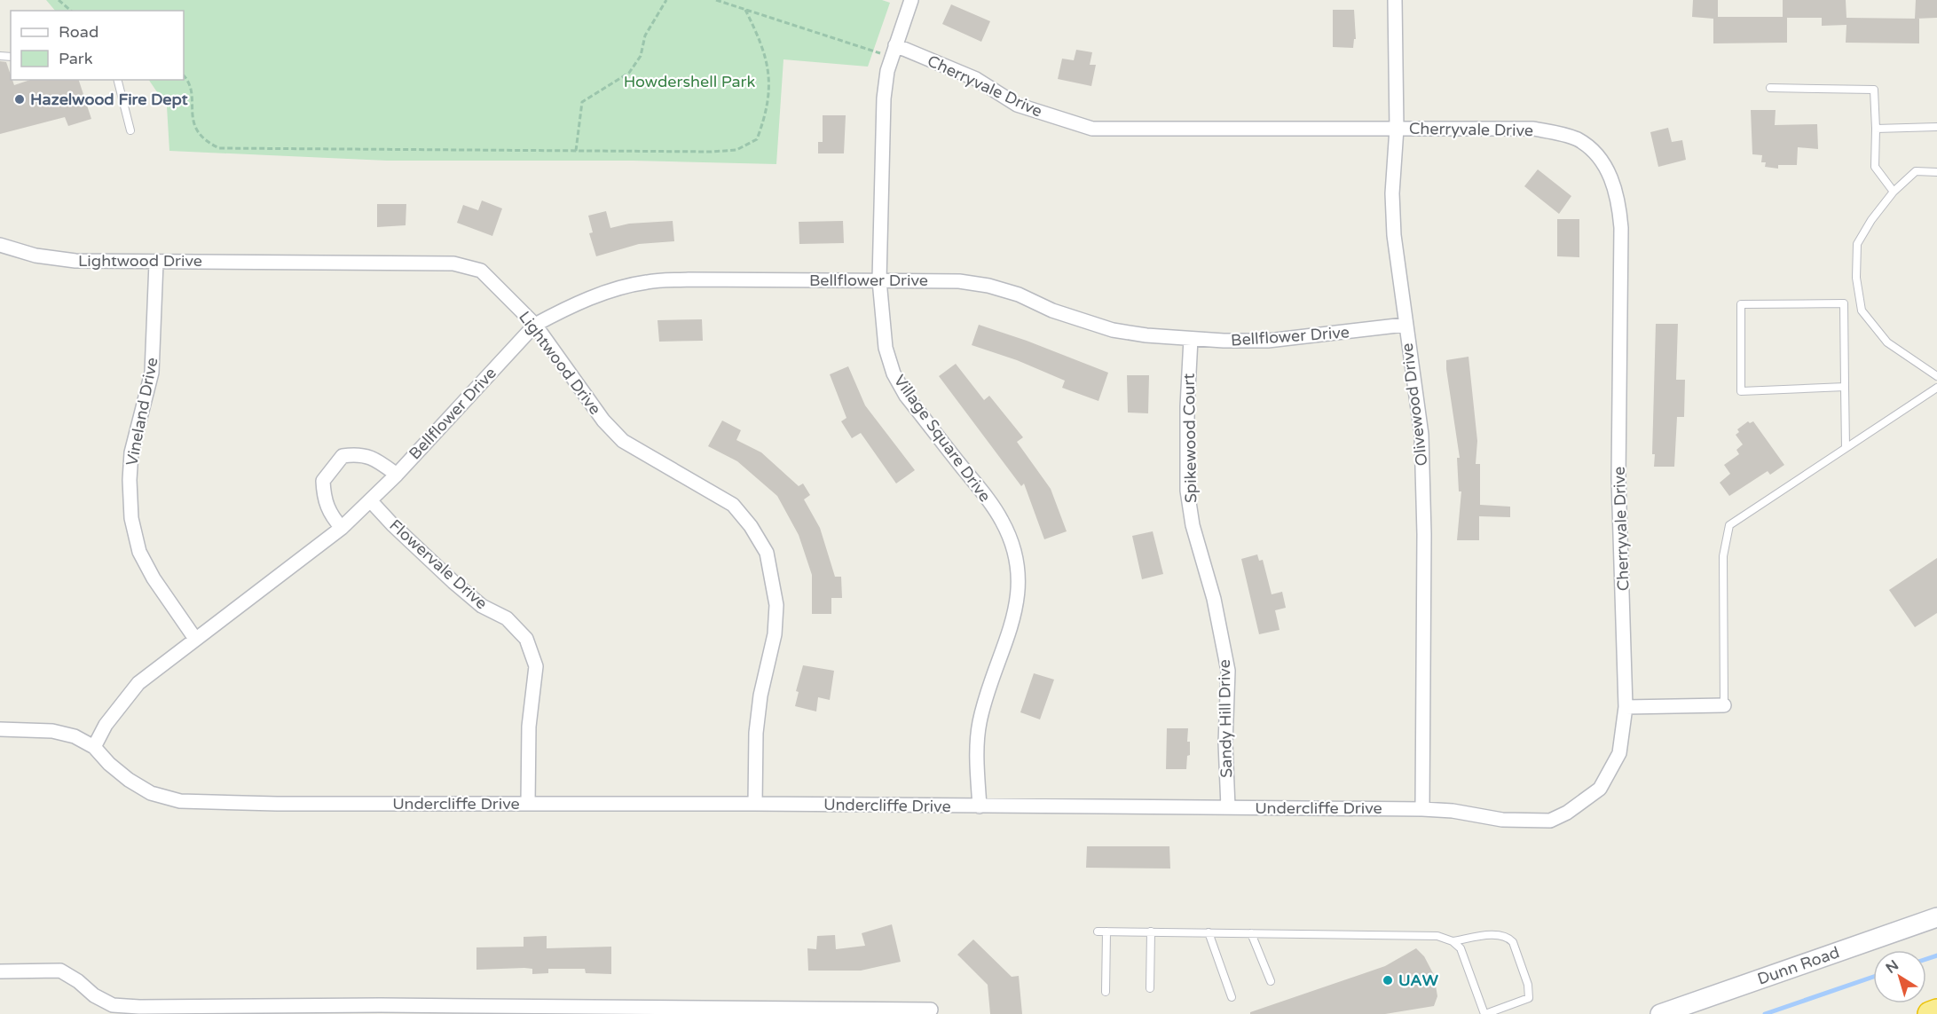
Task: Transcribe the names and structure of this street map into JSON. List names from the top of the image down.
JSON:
{
  "streets": {
    "street": [
      "Cherryvale Drive",
      "Lightwood Drive",
      "Bellflower Drive",
      "Olivewood Drive",
      "Vineland Drive",
      "Village Square Drive",
      "Spikewood Court",
      "Flowervale Drive",
      "Sandy Hill Drive",
      "Undercliffe Drive",
      "Dunn Road"
    ]
  },
  "crossings": [
    ["Cherryvale Drive", "Olivewood Drive"],
    ["Cherryvale Drive", "Village Square Drive"],
    ["Cherryvale Drive", "Undercliffe Drive"],
    ["Lightwood Drive", "Bellflower Drive"],
    ["Lightwood Drive", "Vineland Drive"],
    ["Lightwood Drive", "Undercliffe Drive"],
    ["Bellflower Drive", "Olivewood Drive"],
    ["Bellflower Drive", "Vineland Drive"],
    ["Bellflower Drive", "Village Square Drive"],
    ["Bellflower Drive", "Spikewood Court"],
    ["Bellflower Drive", "Flowervale Drive"],
    ["Bellflower Drive", "Undercliffe Drive"],
    ["Olivewood Drive", "Undercliffe Drive"],
    ["Village Square Drive", "Undercliffe Drive"],
    ["Spikewood Court", "Sandy Hill Drive"],
    ["Flowervale Drive", "Undercliffe Drive"],
    ["Sandy Hill Drive", "Undercliffe Drive"]
  ],
  "parks": ["Howdershell Park"],
  "places": ["Hazelwood Fire Dept", "UAW"],
  "legend": ["Road", "Park"],
  "north": "top left"
}
